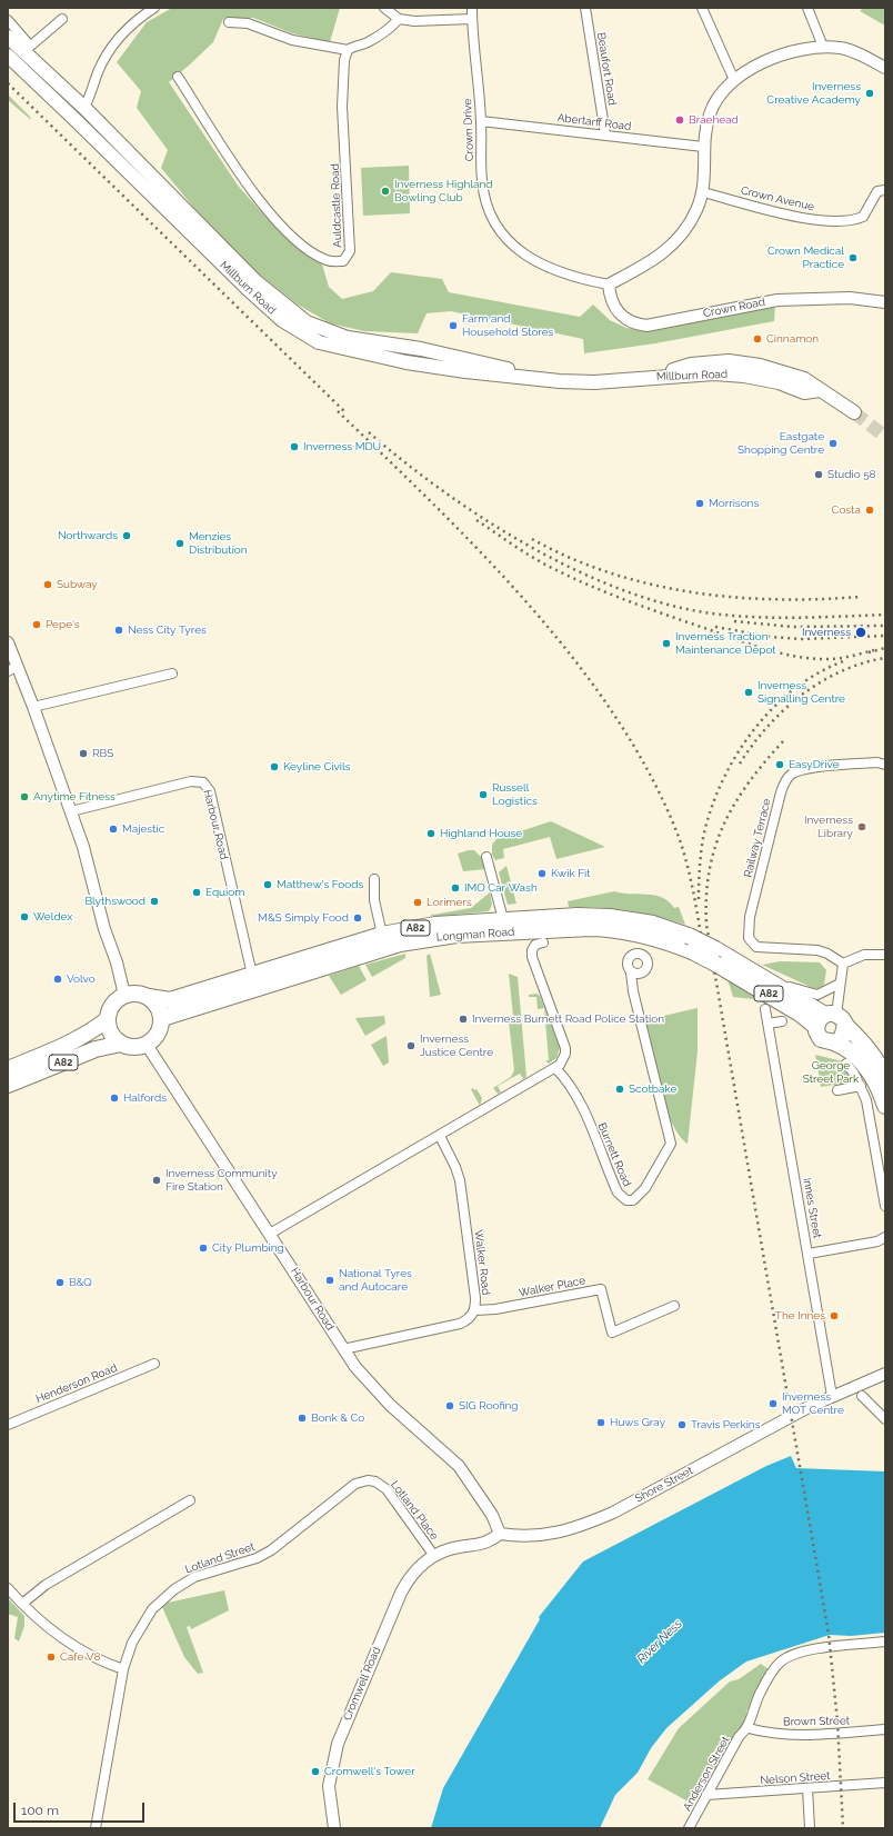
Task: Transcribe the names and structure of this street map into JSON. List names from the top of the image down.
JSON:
{
  "streets": {
    "highway": ["A82", "Longman Road"],
    "main road": ["Millburn Road"],
    "street": [
      "Beaufort Road",
      "Abertarff Road",
      "Crown Drive",
      "Crown Avenue",
      "Auldcastle Road",
      "Crown Road",
      "Harbour Road",
      "Railway Terrace",
      "Burnett Road",
      "Innes Street",
      "Walker Road",
      "Walker Place",
      "Henderson Road",
      "Shore Street",
      "Lotland Place",
      "Lotland Street",
      "Cromwell Road",
      "Brown Street",
      "Anderson Street",
      "Nelson Street"
    ]
  },
  "crossings": [
    ["Beaufort Road", "Abertarff Road"],
    ["Abertarff Road", "Crown Drive"],
    ["Crown Drive", "Crown Road"],
    ["Harbour Road", "A82"],
    ["Harbour Road", "Longman Road"],
    ["Harbour Road", "Walker Road"],
    ["Harbour Road", "Shore Street"],
    ["A82", "Longman Road"],
    ["Innes Street", "Shore Street"],
    ["Walker Road", "Walker Place"],
    ["Lotland Place", "Lotland Street"],
    ["Lotland Place", "Cromwell Road"],
    ["Brown Street", "Anderson Street"],
    ["Anderson Street", "Nelson Street"]
  ],
  "water": ["River Ness"],
  "parks": ["George Street Park"],
  "places": [
    "Inverness Creative Academy",
    "Braehead",
    "Inverness Highland Bowling Club",
    "Crown Medical Practice",
    "Farm and Household Stores",
    "Cinnamon",
    "Eastgate Shopping Centre",
    "Inverness MDU",
    "Studio 58",
    "Morrisons",
    "Costa",
    "Northwards",
    "Menzies Distribution",
    "Subway",
    "Pepe's",
    "Ness City Tyres",
    "Inverness",
    "Inverness Traction Maintenance Depot",
    "Inverness Signalling Centre",
    "RBS",
    "EasyDrive",
    "Keyline Civils",
    "Russell Logistics",
    "Anytime Fitness",
    "Inverness Library",
    "Majestic",
    "Highland House",
    "Kwik Fit",
    "Matthew's Foods",
    "IMO Car Wash",
    "Equiom",
    "Blythswood",
    "Lorimers",
    "Weldex",
    "M&S Simply Food",
    "Volvo",
    "Inverness Burnett Road Police Station",
    "Inverness Justice Centre",
    "Scotbake",
    "Halfords",
    "Inverness Community Fire Station",
    "City Plumbing",
    "National Tyres and Autocare",
    "B&Q",
    "The Innes",
    "Inverness MOT Centre",
    "SIG Roofing",
    "Bonk & Co",
    "Huws Gray",
    "Travis Perkins",
    "Cafe V8",
    "Cromwell's Tower"
  ],
  "scale_bar": "100 m"
}
